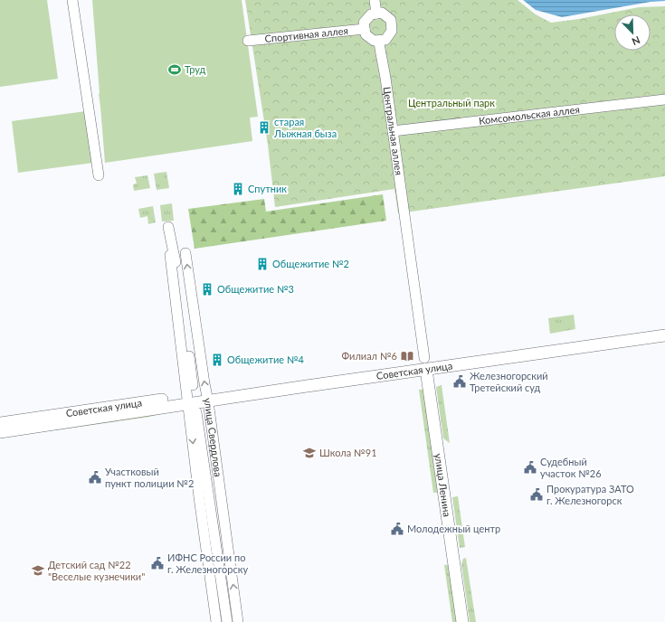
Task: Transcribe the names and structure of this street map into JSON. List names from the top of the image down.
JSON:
{
  "streets": {
    "main road": ["Советская улица", "улица Ленина"],
    "street": [
      "Спортивная аллея",
      "Комсомольская аллея",
      "Центральная аллея",
      "улица Свердлова"
    ]
  },
  "crossings": [
    ["Спортивная аллея", "Центральная аллея"],
    ["Комсомольская аллея", "Центральная аллея"],
    ["Центральная аллея", "улица Ленина"],
    ["Советская улица", "улица Свердлова"],
    ["Советская улица", "улица Ленина"]
  ],
  "parks": ["Центральный парк"],
  "places": {
    "sports": ["Труд"],
    "building": [
      "старая Лыжная быза",
      "Спутник",
      "Общежитие №2",
      "Общежитие №3",
      "Общежитие №4"
    ],
    "library": ["Филиал №6"],
    "public building": [
      "Железногорский Третейский суд",
      "Судебный участок №26",
      "Участковый пункт полиции №2",
      "Прокуратура ЗАТО г. Железногорск",
      "Молодежный центр",
      "ИФНС России по г. Железногорску"
    ],
    "school or university": ["Школа №91", "Детский сад №22 \"Веселые кузнечики\""]
  },
  "north": "bottom right"
}
